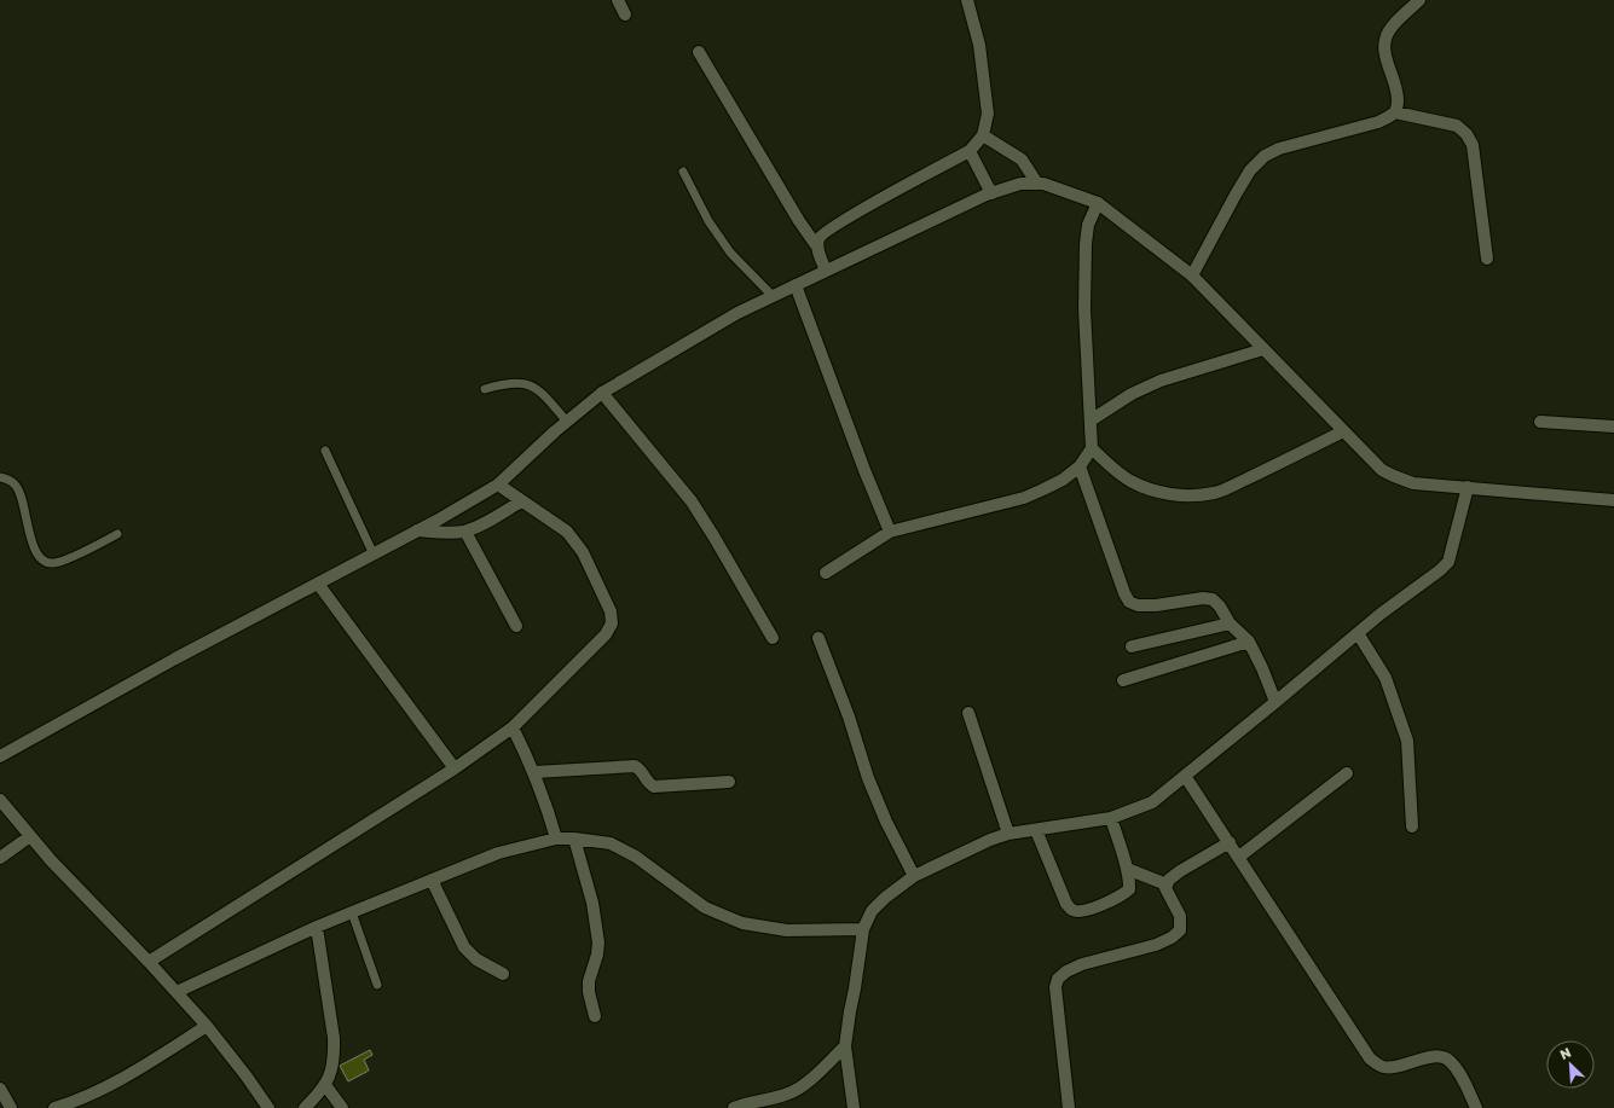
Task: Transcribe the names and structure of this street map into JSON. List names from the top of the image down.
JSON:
{
  "north": "top left"
}
